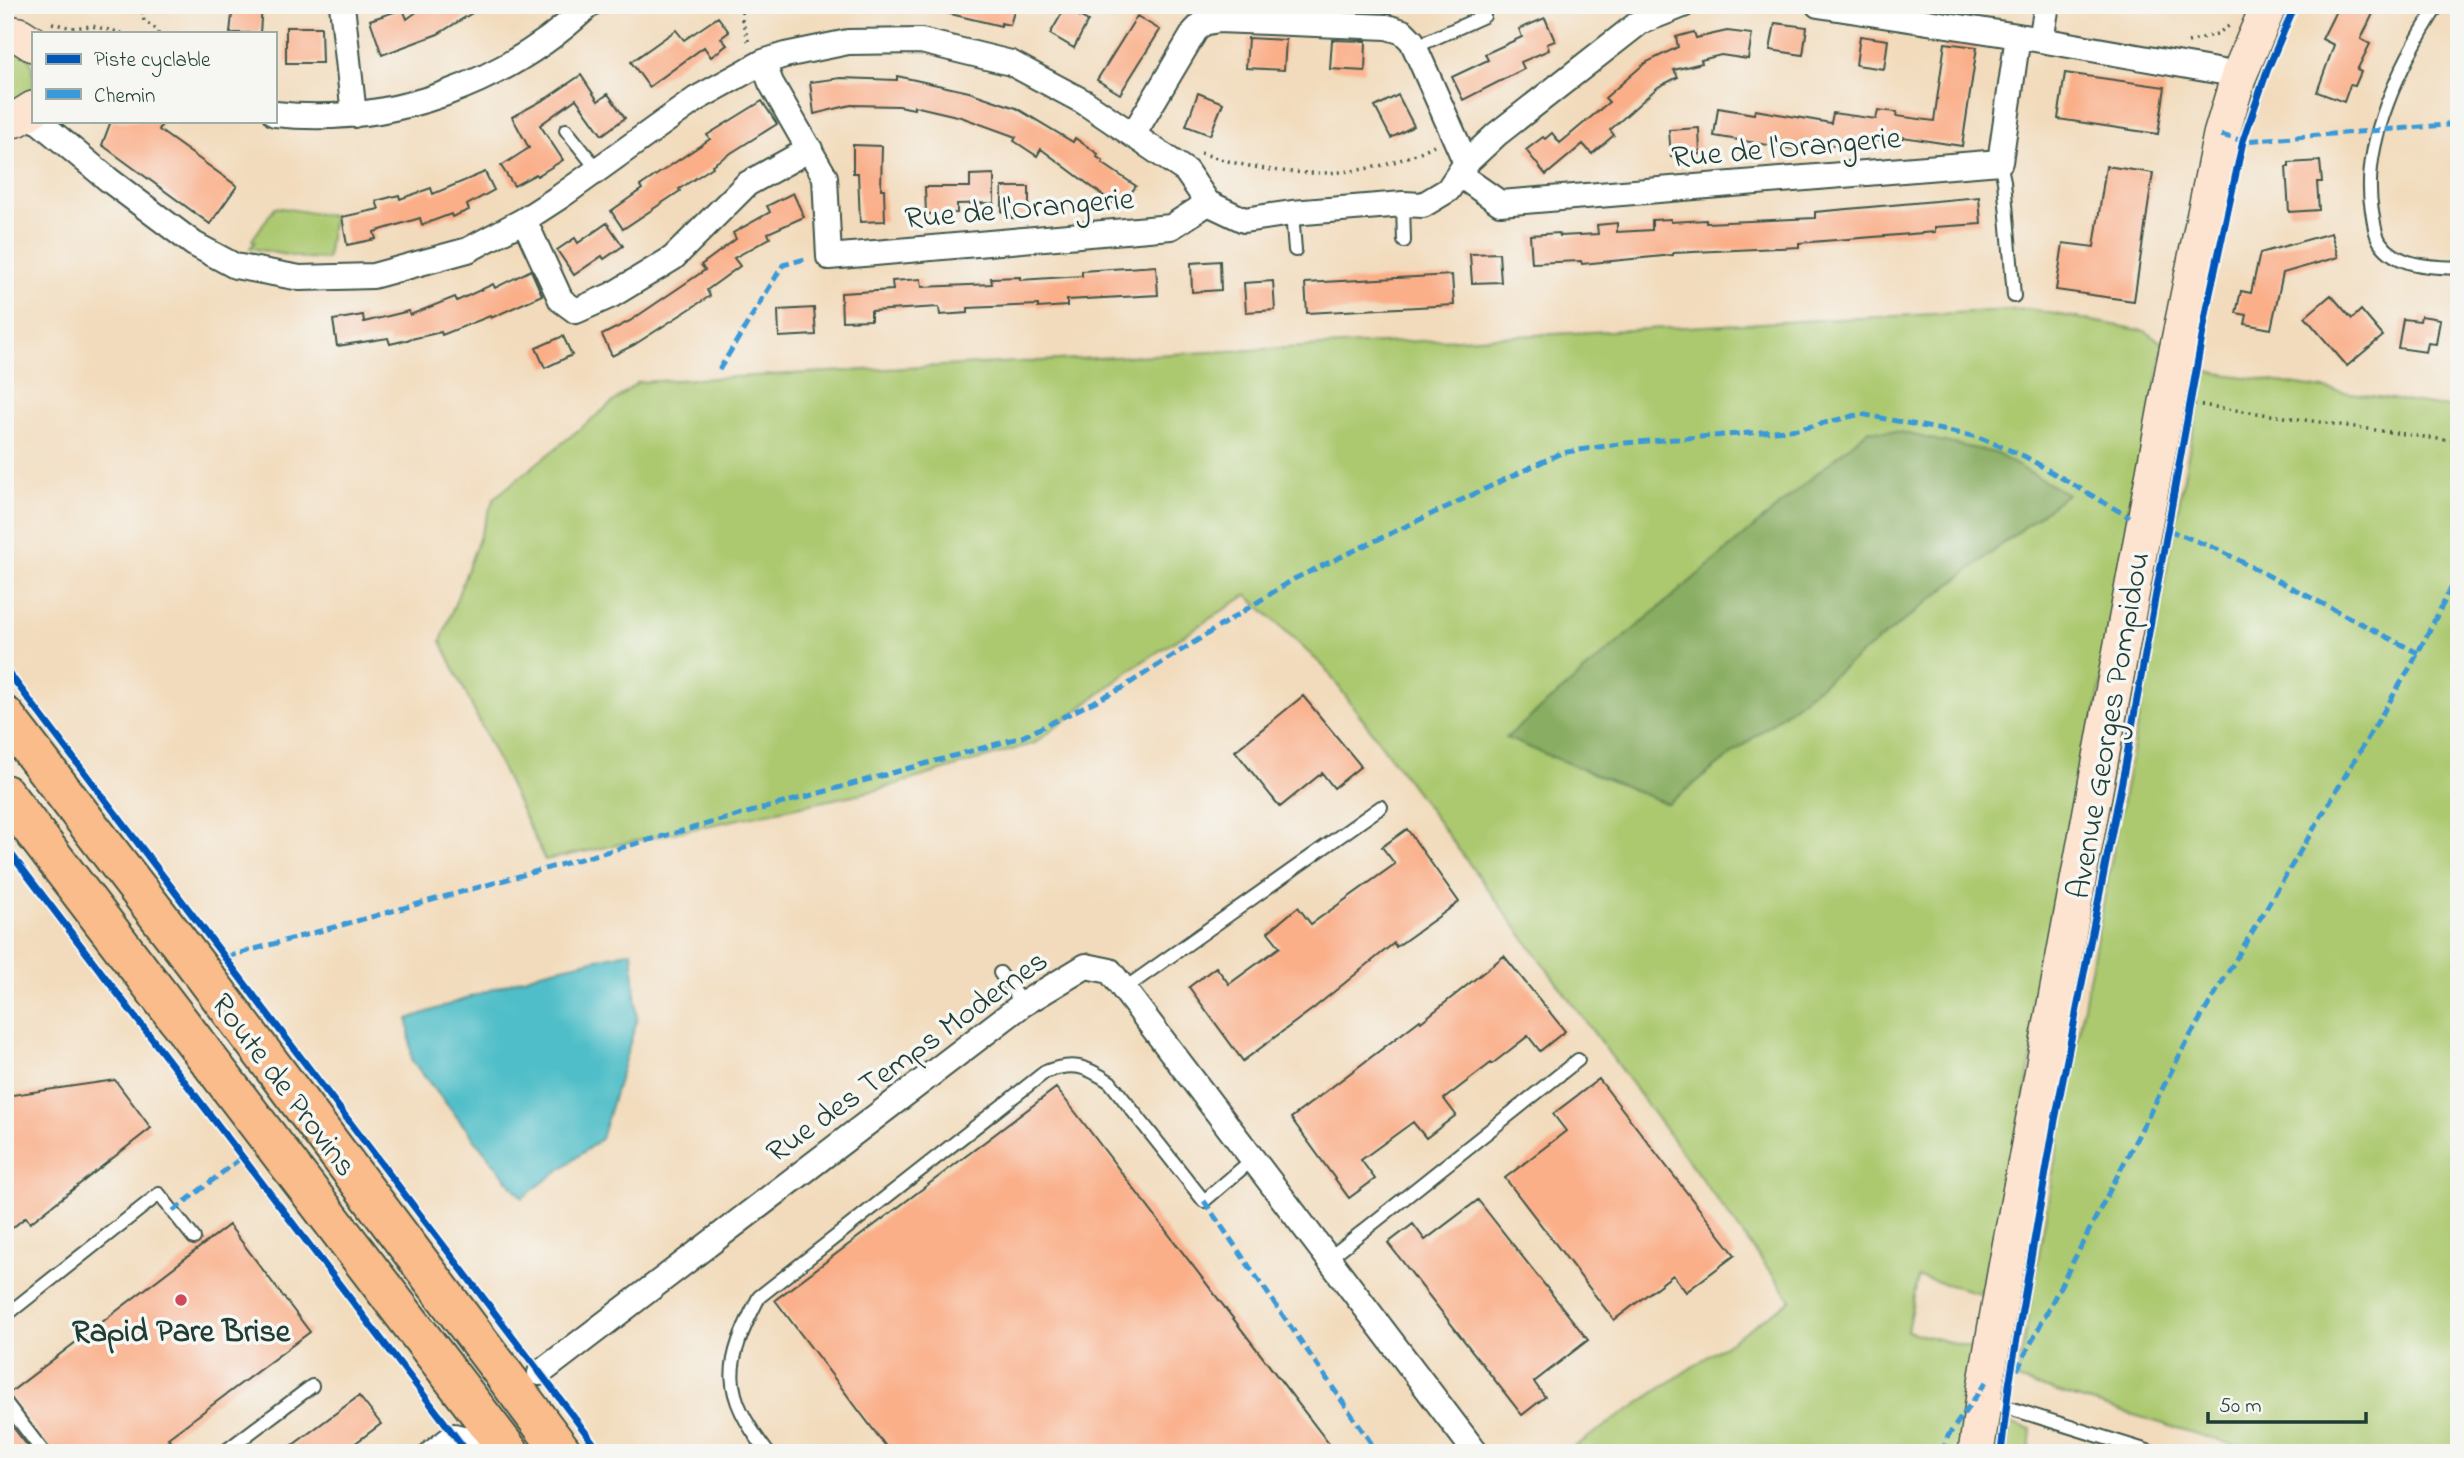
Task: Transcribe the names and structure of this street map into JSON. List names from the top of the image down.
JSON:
{
  "streets": {
    "main road": ["Avenue Georges Pompidou", "Route de Provins"],
    "street": ["Rue de l'Orangerie", "Rue des Temps Modernes"]
  },
  "places": ["Rapid Pare Brise"],
  "legend": ["Piste cyclable", "Chemin"],
  "scale_bar": "50 m"
}
